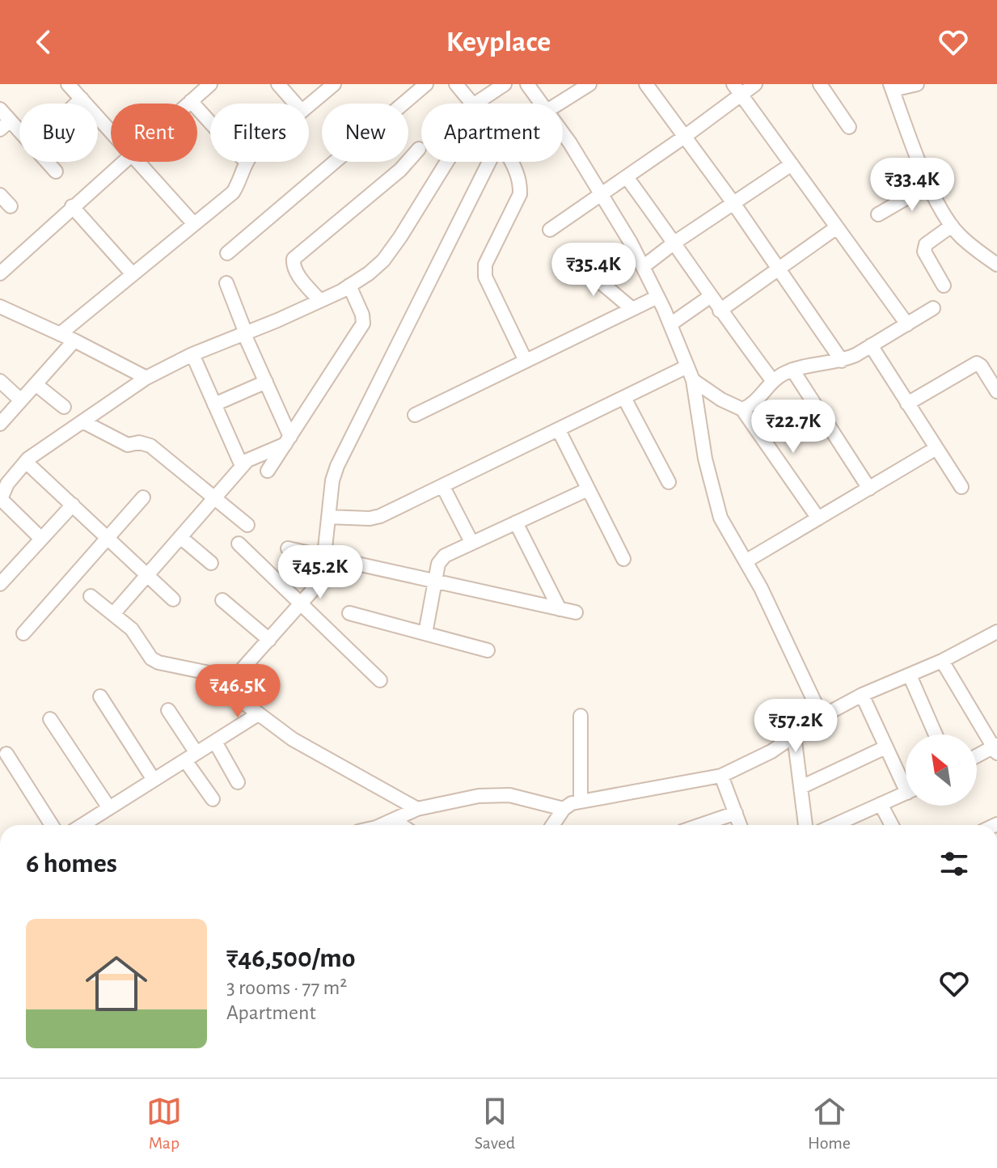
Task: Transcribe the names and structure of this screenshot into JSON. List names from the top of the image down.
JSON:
{
  "north": "top left",
  "page": {
    "header": "Keyplace",
    "chip": [
      "Buy",
      "Rent",
      "Filters",
      "New",
      "Apartment"
    ],
    "price": [
      "₹33.4K",
      "₹35.4K",
      "₹22.7K",
      "₹45.2K",
      "₹46.5K",
      "₹57.2K"
    ],
    "heading": "6 homes",
    "list": [
      {
        "name": "₹46,500/mo",
        "note": "3 rooms · 77 m² · Apartment"
      }
    ],
    "tabs": ["Map", "Saved", "Home"]
  }
}
